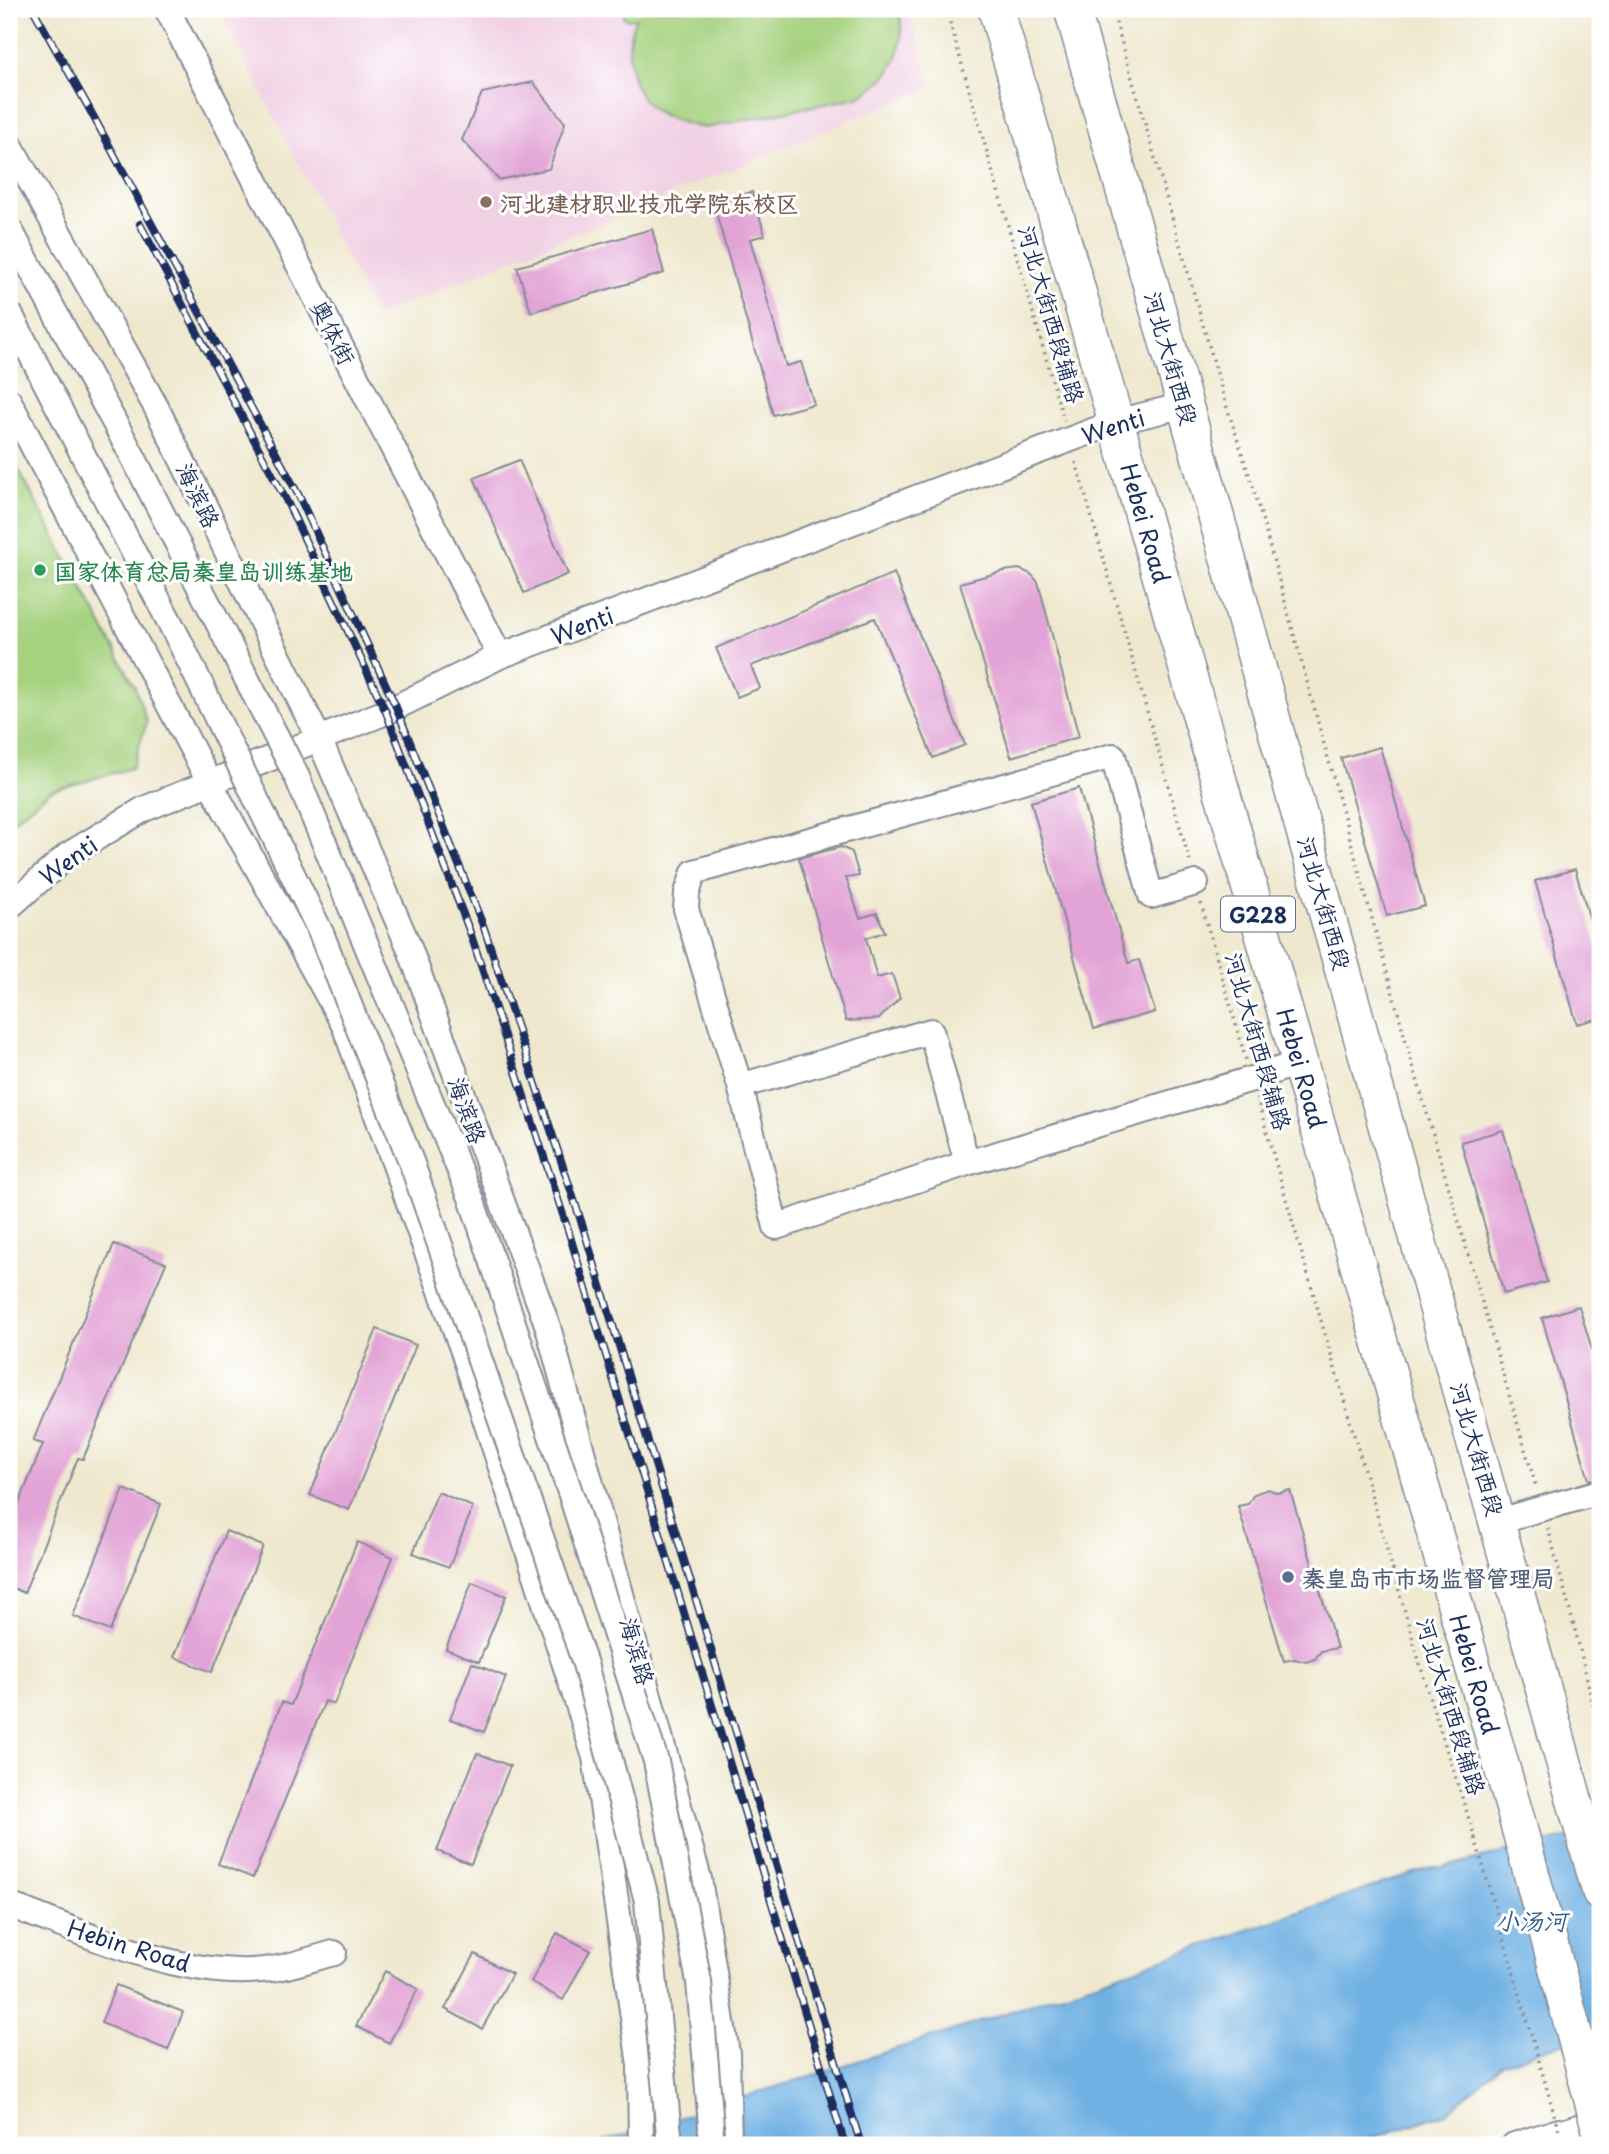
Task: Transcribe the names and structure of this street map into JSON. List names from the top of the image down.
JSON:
{
  "streets": {
    "highway": ["河北大街西段", "Hebei Road", "G228"],
    "street": [
      "奥体街",
      "Wenti",
      "海滨路",
      "Hebin Road"
    ],
    "path": ["河北大街西段辅路"]
  },
  "crossings": [
    ["河北大街西段辅路", "Wenti"],
    ["奥体街", "Wenti"],
    ["河北大街西段", "Wenti"],
    ["Wenti", "海滨路"],
    ["Wenti", "Hebei Road"]
  ],
  "water": ["小汤河"],
  "places": ["河北建材职业技术学院东校区", "国家体育总局秦皇岛训练基地", "秦皇岛市市场监督管理局"]
}
